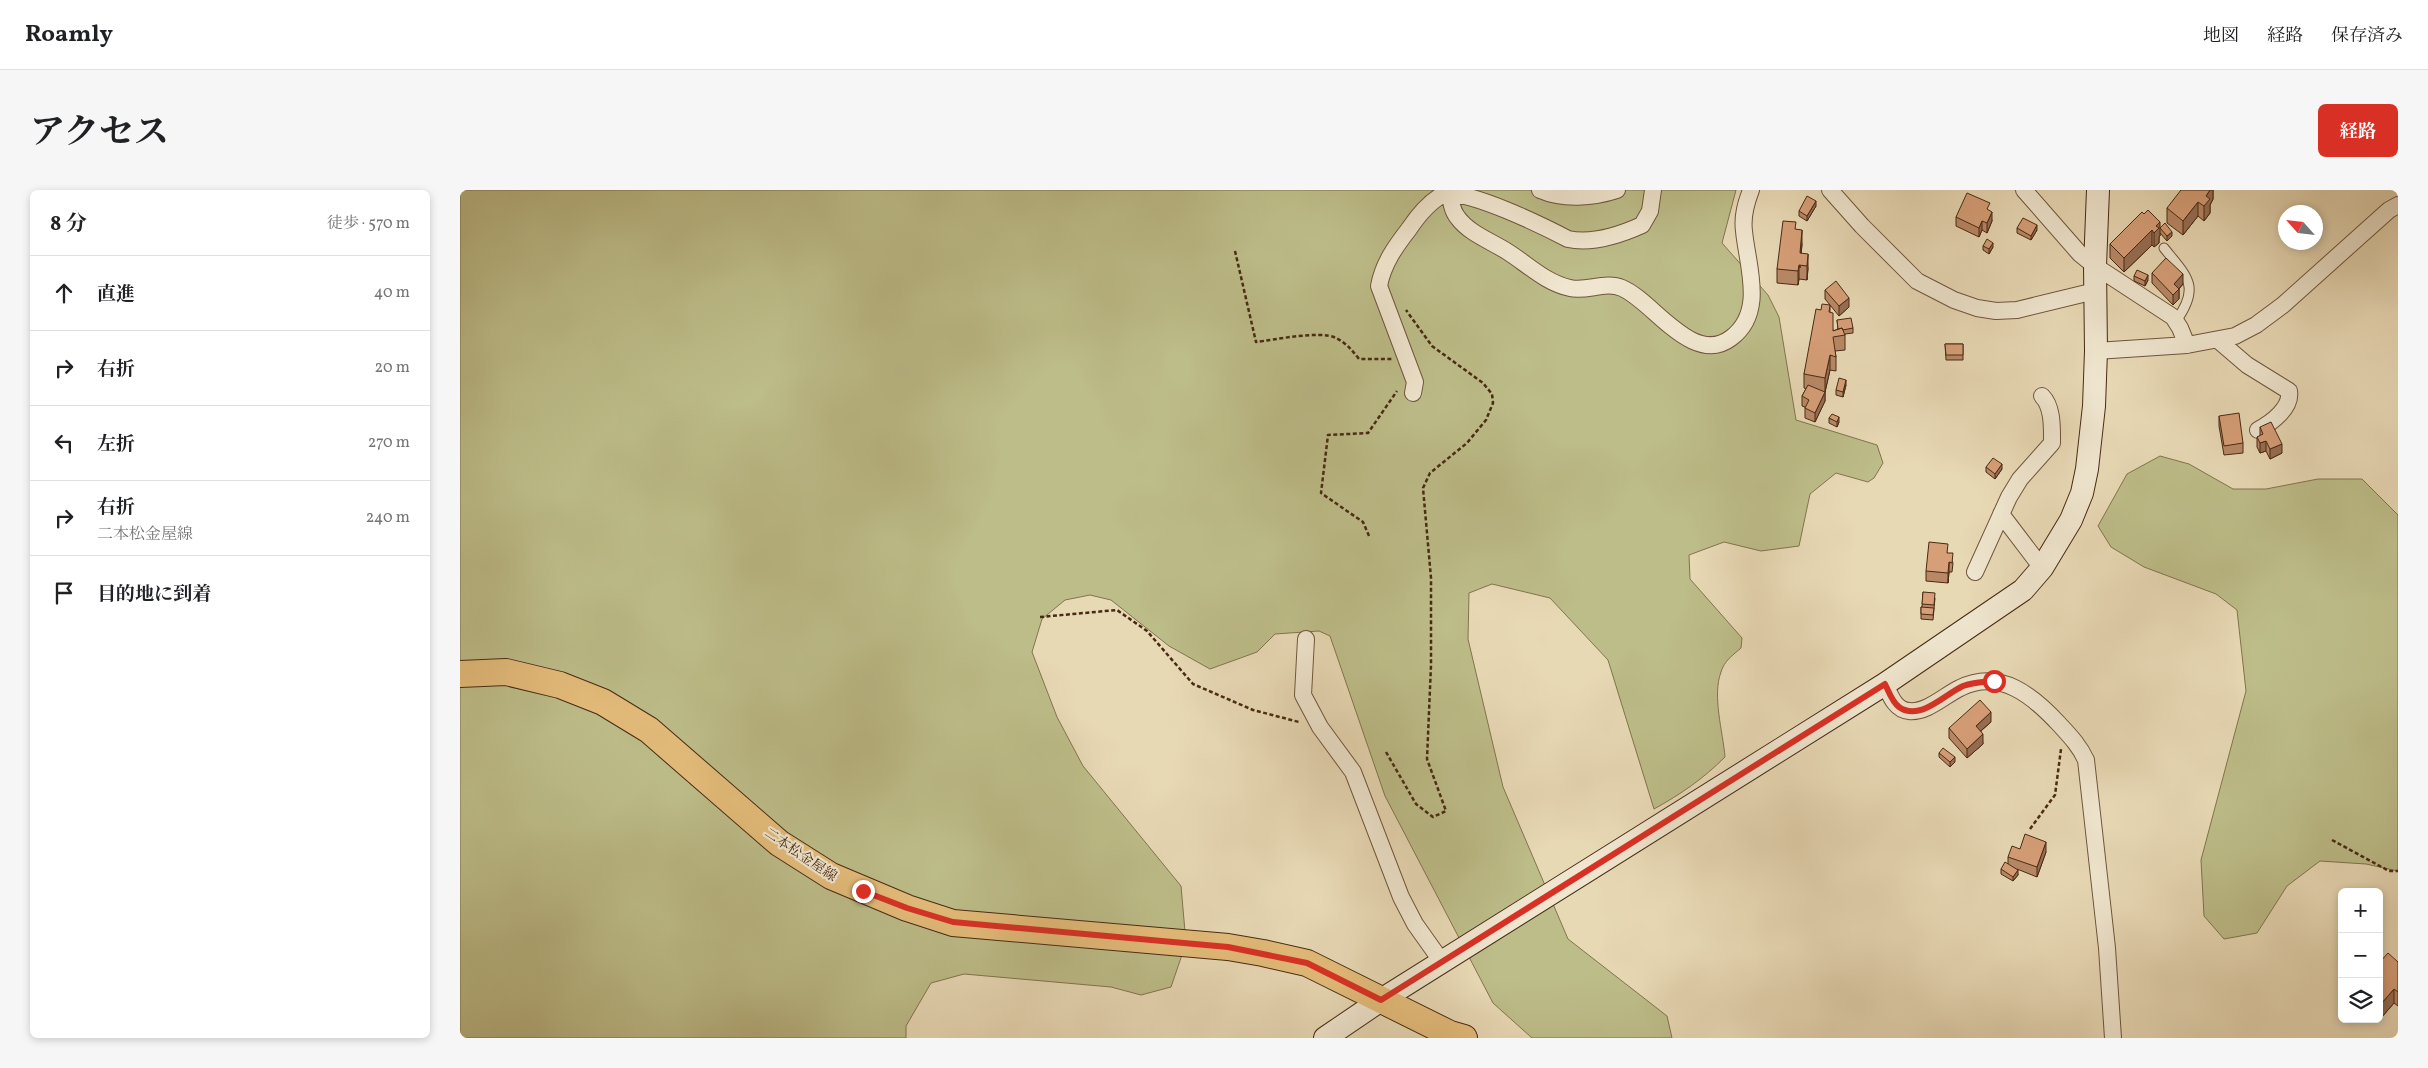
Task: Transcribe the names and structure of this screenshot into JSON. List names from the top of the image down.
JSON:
{
  "streets": {
    "main road": ["二本松金屋線"]
  },
  "north": "top left",
  "page": {
    "header": "Roamly",
    "nav": ["地図", "経路", "保存済み"],
    "title": "アクセス",
    "buttons": "経路",
    "heading": ["8 分", "徒歩 · 570 m"],
    "list": [
      ["直進", "40 m"],
      ["右折", "20 m"],
      ["左折", "270 m"],
      ["右折", "二本松金屋線", "240 m"],
      "目的地に到着"
    ],
    "map_buttons": ["+", "−"]
  }
}
